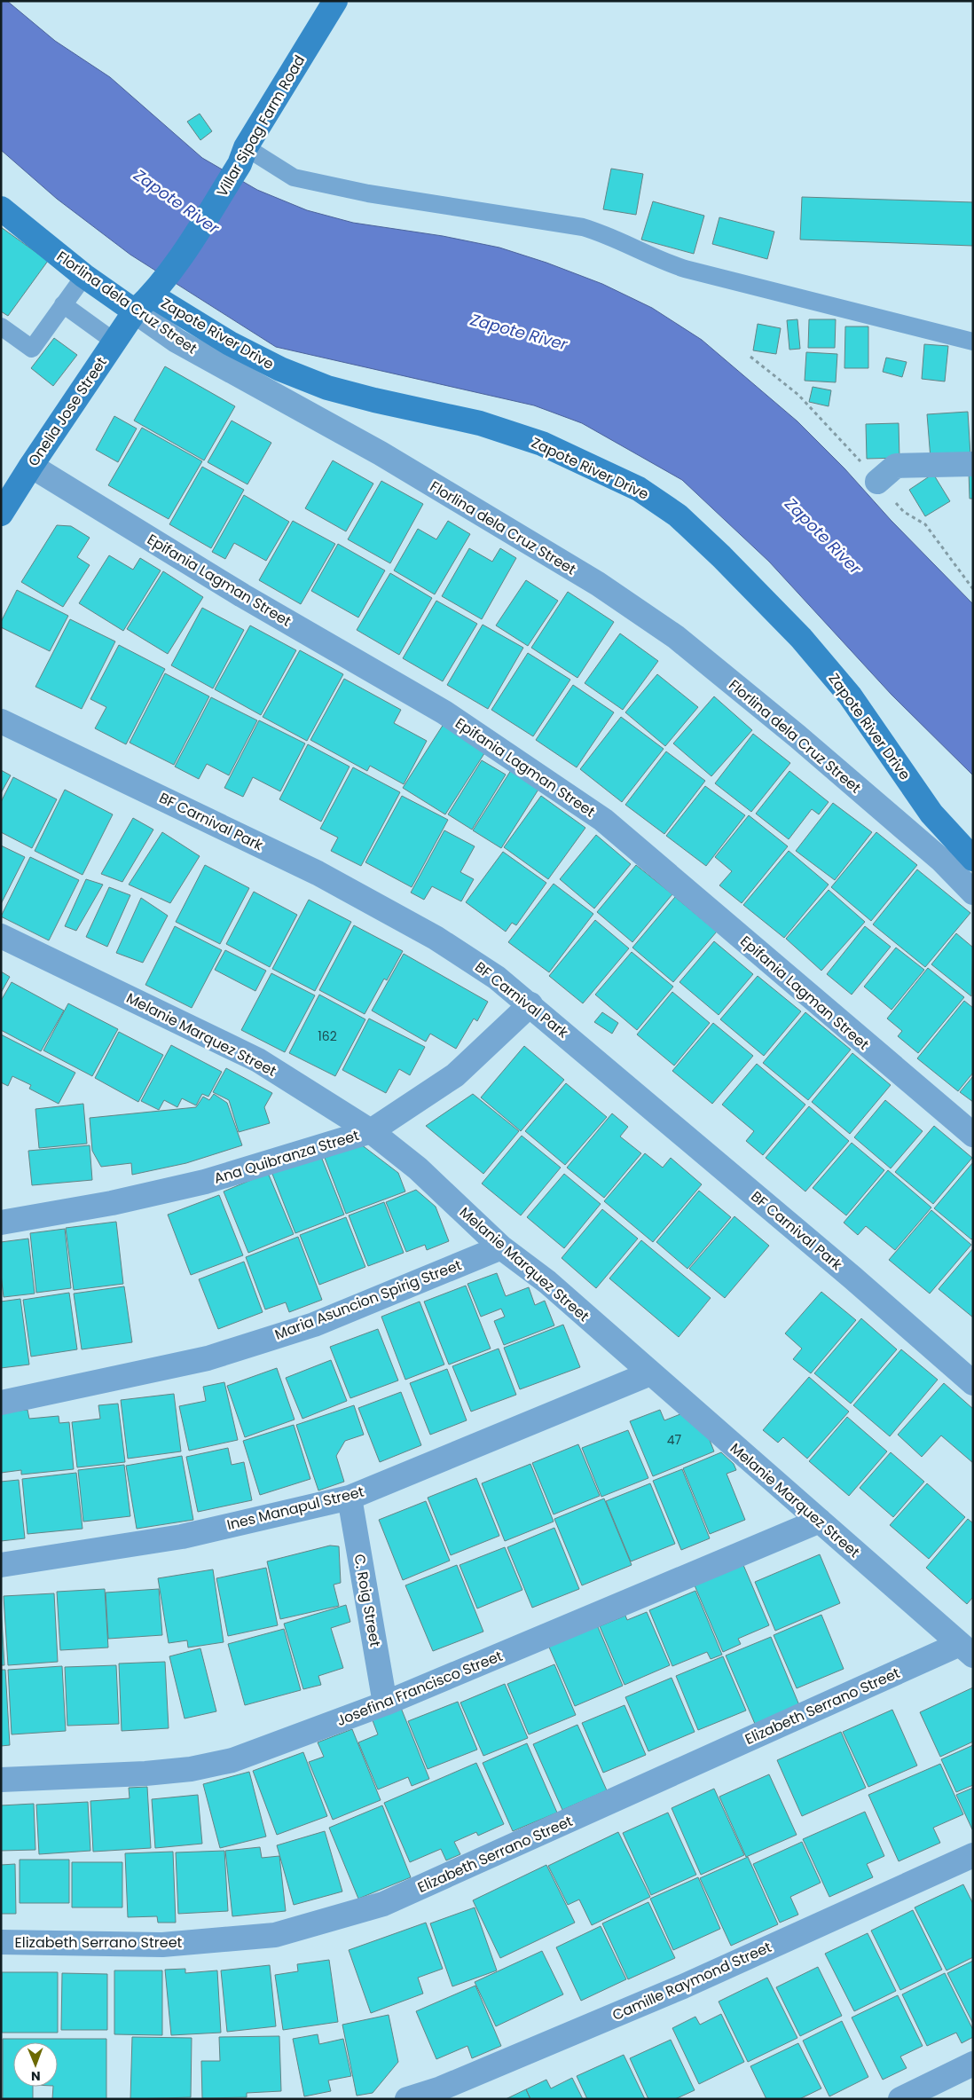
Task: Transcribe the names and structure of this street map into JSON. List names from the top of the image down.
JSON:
{
  "streets": {
    "main road": [
      "Villar Sipag Farm Road",
      "Florlina dela Cruz Street",
      "Zapote River Drive",
      "Onelia Jose Street"
    ],
    "street": [
      "Epifania Lagman Street",
      "BF Carnival Park",
      "Melanie Marquez Street",
      "Ana Quibranza Street",
      "Maria Asuncion Spirig Street",
      "Ines Manapul Street",
      "C. Roig Street",
      "Josefina Francisco Street",
      "Elizabeth Serrano Street",
      "Camille Raymond Street"
    ]
  },
  "crossings": [
    ["Villar Sipag Farm Road", "Florlina dela Cruz Street"],
    ["Villar Sipag Farm Road", "Zapote River Drive"],
    ["Villar Sipag Farm Road", "Onelia Jose Street"],
    ["Florlina dela Cruz Street", "Zapote River Drive"],
    ["Florlina dela Cruz Street", "Onelia Jose Street"],
    ["Zapote River Drive", "Onelia Jose Street"],
    ["Onelia Jose Street", "Epifania Lagman Street"],
    ["BF Carnival Park", "Ana Quibranza Street"],
    ["Melanie Marquez Street", "Ana Quibranza Street"],
    ["Melanie Marquez Street", "Maria Asuncion Spirig Street"],
    ["Melanie Marquez Street", "Ines Manapul Street"],
    ["Melanie Marquez Street", "Josefina Francisco Street"],
    ["Melanie Marquez Street", "Elizabeth Serrano Street"],
    ["Ines Manapul Street", "C. Roig Street"],
    ["C. Roig Street", "Josefina Francisco Street"]
  ],
  "water": ["Zapote River"],
  "house_numbers": ["162", "47"],
  "north": "bottom"
}
